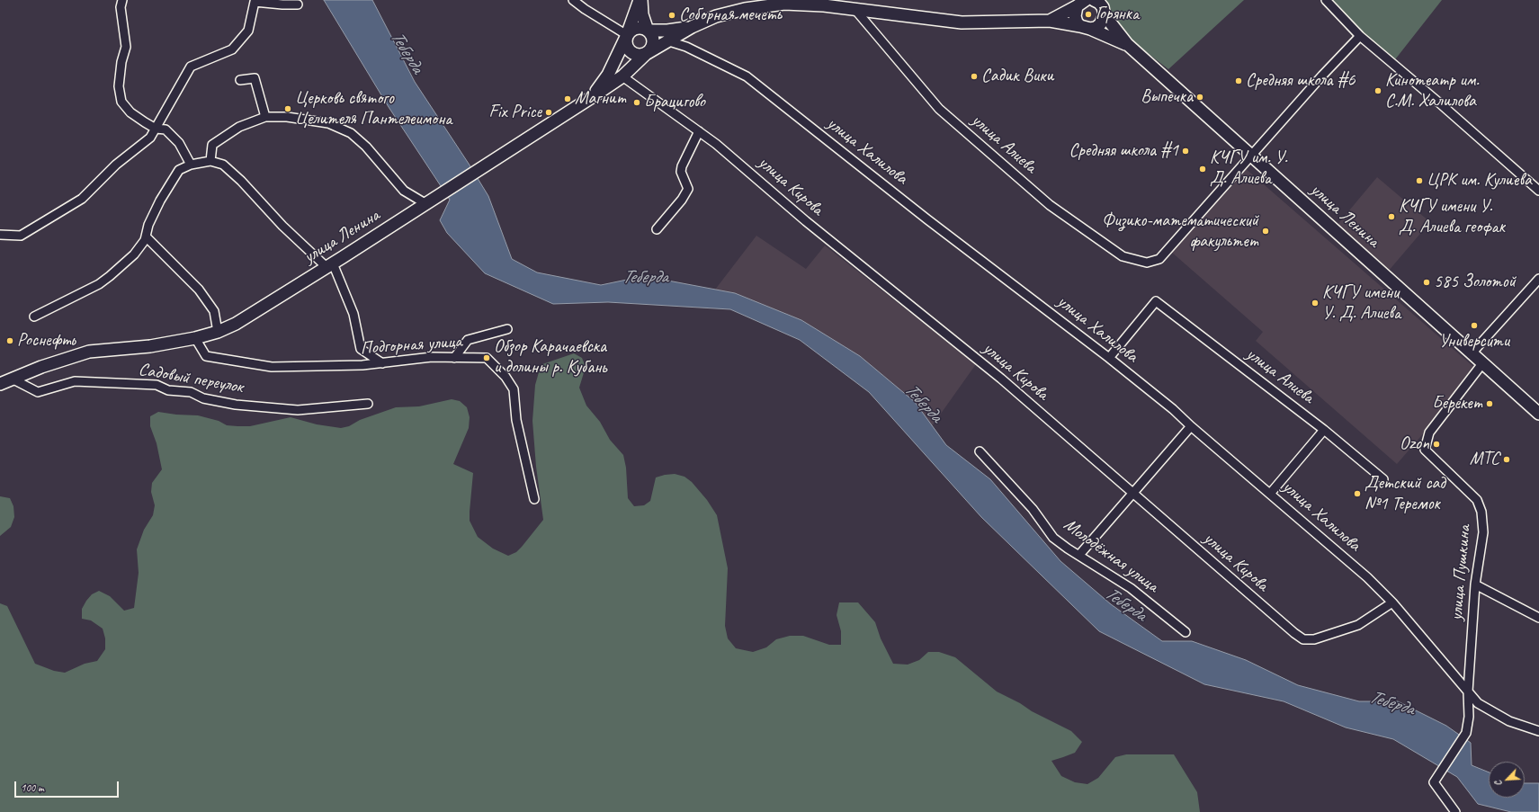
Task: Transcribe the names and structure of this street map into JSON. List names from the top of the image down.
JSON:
{
  "streets": {
    "main road": ["улица Ленина"],
    "street": [
      "улица Алиева",
      "улица Халилова",
      "улица Кирова",
      "Подгорная улица",
      "Садовый переулок",
      "Молодёжная улица",
      "улица Пушкина"
    ]
  },
  "crossings": [
    ["улица Алиева", "улица Халилова"],
    ["улица Алиева", "улица Ленина"],
    ["улица Халилова", "улица Кирова"],
    ["улица Халилова", "улица Ленина"],
    ["улица Халилова", "улица Пушкина"],
    ["улица Кирова", "улица Ленина"],
    ["улица Ленина", "Подгорная улица"],
    ["улица Ленина", "Садовый переулок"],
    ["улица Ленина", "улица Пушкина"]
  ],
  "water": ["Теберда"],
  "places": [
    "Горянка",
    "Соборная мечеть",
    "Садик Вики",
    "Средняя школа #6",
    "Кинотеатр им. С.М. Халилова",
    "Выпечка",
    "Магнит",
    "Брацигово",
    "Церковь святого Целителя Пантелеимона",
    "Fix Price",
    "Средняя школа #1",
    "КЧГУ им. У. Д. Алиева",
    "ЦРК им. Кулиева",
    "КЧГУ имени У. Д. Алиева геофак",
    "Физико-математический факультет",
    "585 Золотой",
    "КЧГУ имени У. Д. Алиева",
    "Университи",
    "Роснефть",
    "Обзор Карачаевска и долины р. Кубань",
    "Берекет",
    "Ozon",
    "МТС",
    "Детский сад №1 Теремок"
  ],
  "scale_bar": "100 m",
  "north": "bottom left"
}
